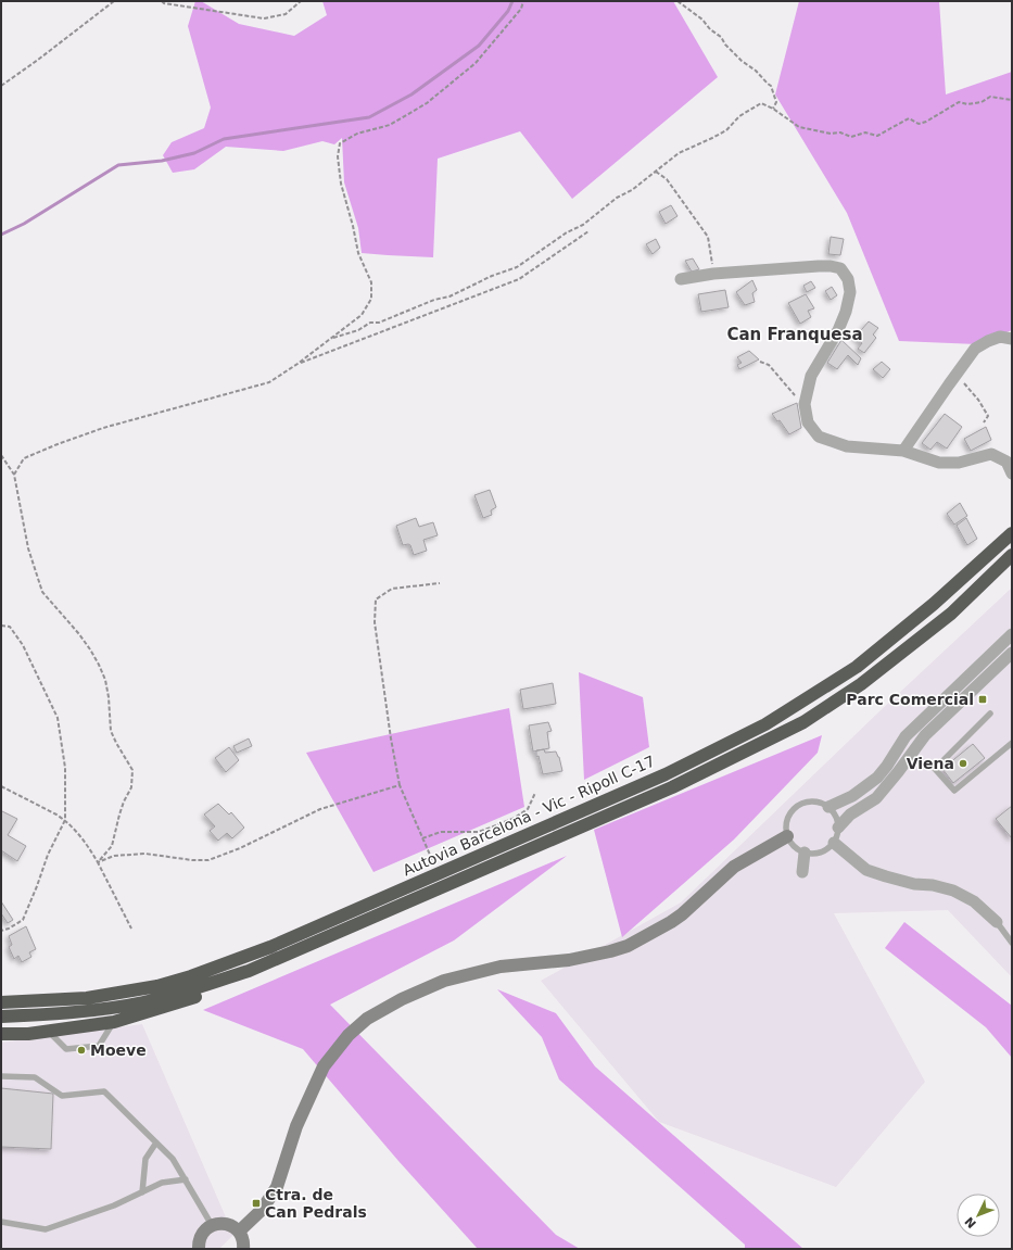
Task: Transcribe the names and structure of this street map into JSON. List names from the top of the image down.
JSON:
{
  "streets": {
    "highway": ["Autovia Barcelona - Vic - Ripoll C-17"]
  },
  "districts": ["Can Franquesa"],
  "places": {
    "transit": ["Parc Comercial", "Ctra. de Can Pedrals"],
    "other": ["Viena", "Moeve"]
  },
  "north": "bottom left"
}
